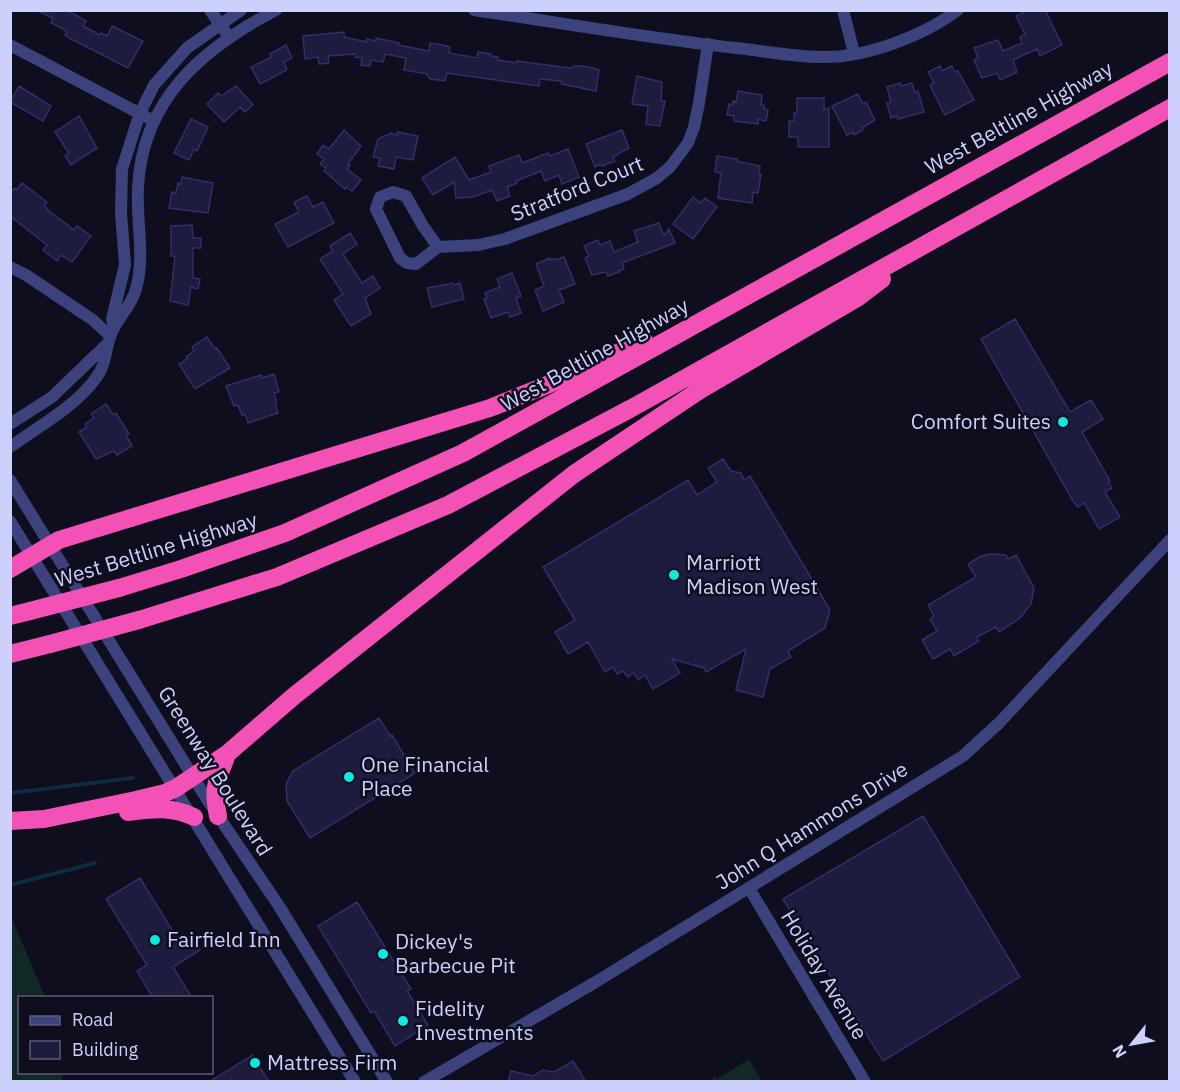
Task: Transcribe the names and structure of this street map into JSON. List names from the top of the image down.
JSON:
{
  "streets": {
    "highway": ["West Beltline Highway"],
    "street": [
      "Stratford Court",
      "Greenway Boulevard",
      "John Q Hammons Drive",
      "Holiday Avenue"
    ]
  },
  "crossings": [
    ["John Q Hammons Drive", "Holiday Avenue"]
  ],
  "places": [
    "Comfort Suites",
    "Marriott Madison West",
    "One Financial Place",
    "Fairfield Inn",
    "Dickey's Barbecue Pit",
    "Fidelity Investments",
    "Mattress Firm"
  ],
  "legend": ["Road", "Building"],
  "north": "bottom left"
}
